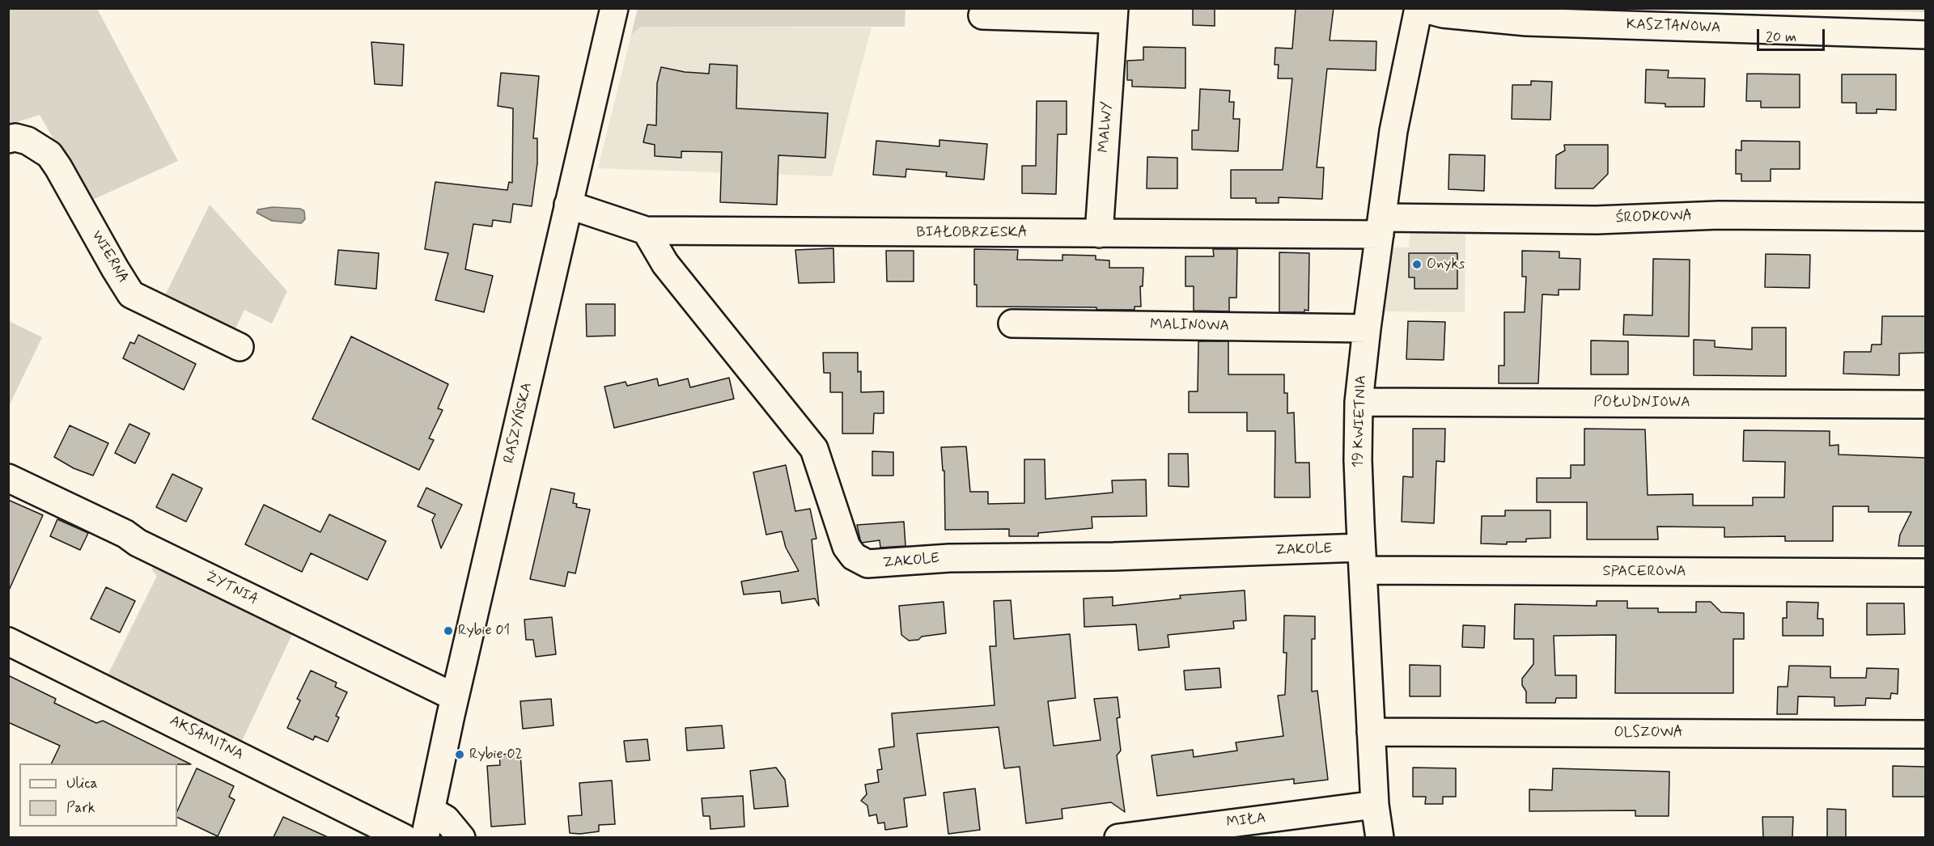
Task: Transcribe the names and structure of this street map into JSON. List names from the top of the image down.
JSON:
{
  "streets": {
    "street": [
      "KASZTANOWA",
      "MALWY",
      "ŚRODKOWA",
      "BIAŁOBRZESKA",
      "WIERNA",
      "MALINOWA",
      "POŁUDNIOWA",
      "19 KWIETNIA",
      "RASZYŃSKA",
      "ZAKOLE",
      "SPACEROWA",
      "ŻYTNIA",
      "OLSZOWA",
      "AKSAMITNA",
      "MIŁA"
    ]
  },
  "crossings": [
    ["KASZTANOWA", "19 KWIETNIA"],
    ["MALWY", "BIAŁOBRZESKA"],
    ["ŚRODKOWA", "BIAŁOBRZESKA"],
    ["ŚRODKOWA", "19 KWIETNIA"],
    ["BIAŁOBRZESKA", "19 KWIETNIA"],
    ["BIAŁOBRZESKA", "RASZYŃSKA"],
    ["BIAŁOBRZESKA", "ZAKOLE"],
    ["MALINOWA", "19 KWIETNIA"],
    ["POŁUDNIOWA", "19 KWIETNIA"],
    ["19 KWIETNIA", "ZAKOLE"],
    ["19 KWIETNIA", "SPACEROWA"],
    ["19 KWIETNIA", "OLSZOWA"],
    ["19 KWIETNIA", "MIŁA"],
    ["RASZYŃSKA", "ŻYTNIA"],
    ["ZAKOLE", "SPACEROWA"]
  ],
  "places": ["Onyks", "Rybie 01", "Rybie 02"],
  "legend": ["Ulica", "Park"],
  "scale_bar": "20 m"
}
